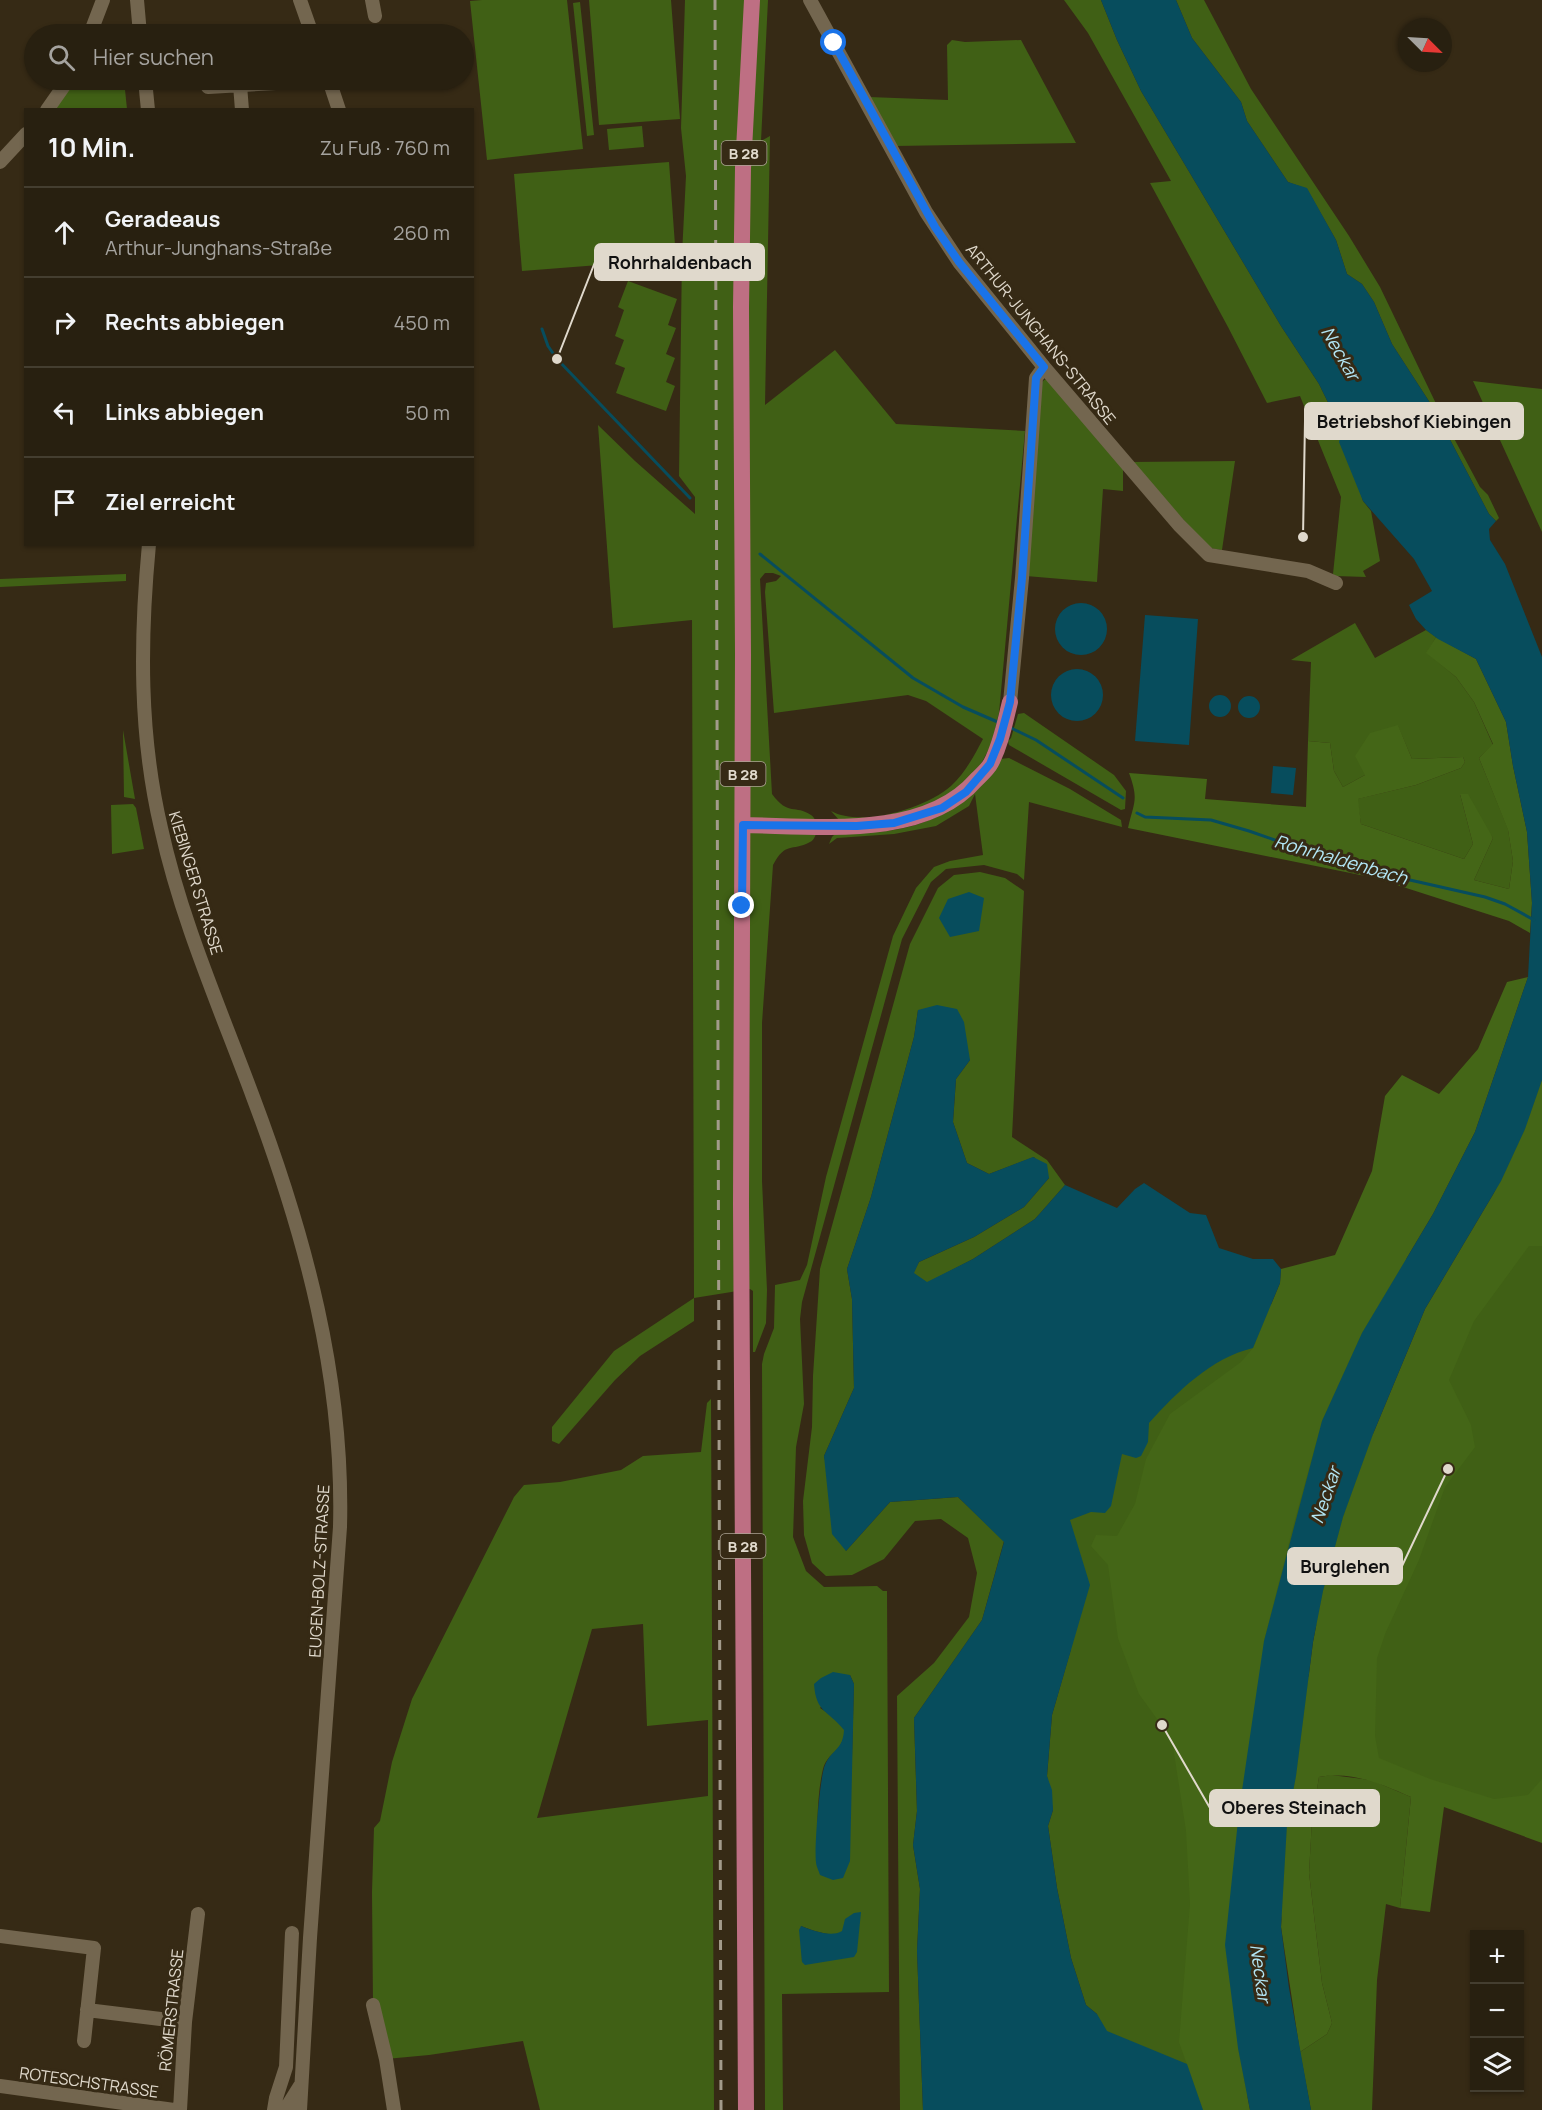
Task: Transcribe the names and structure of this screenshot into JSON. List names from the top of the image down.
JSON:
{
  "streets": {
    "main road": ["B 28"],
    "street": [
      "ARTHUR-JUNGHANS-STRASSE",
      "KIEBINGER STRASSE",
      "EUGEN-BOLZ-STRASSE",
      "RÖMERSTRASSE",
      "ROTESCHSTRASSE"
    ]
  },
  "crossings": [
    ["KIEBINGER STRASSE", "EUGEN-BOLZ-STRASSE"]
  ],
  "water": ["Neckar", "Rohrhaldenbach"],
  "places": [
    "Rohrhaldenbach",
    "Betriebshof Kiebingen",
    "Burglehen",
    "Oberes Steinach"
  ],
  "north": "bottom right",
  "page": {
    "search": "Hier suchen",
    "heading": ["10 Min.", "Zu Fuß · 760 m"],
    "list": [
      ["Geradeaus", "Arthur-Junghans-Straße", "260 m"],
      ["Rechts abbiegen", "450 m"],
      ["Links abbiegen", "50 m"],
      "Ziel erreicht"
    ],
    "map_buttons": ["+", "−"]
  }
}
